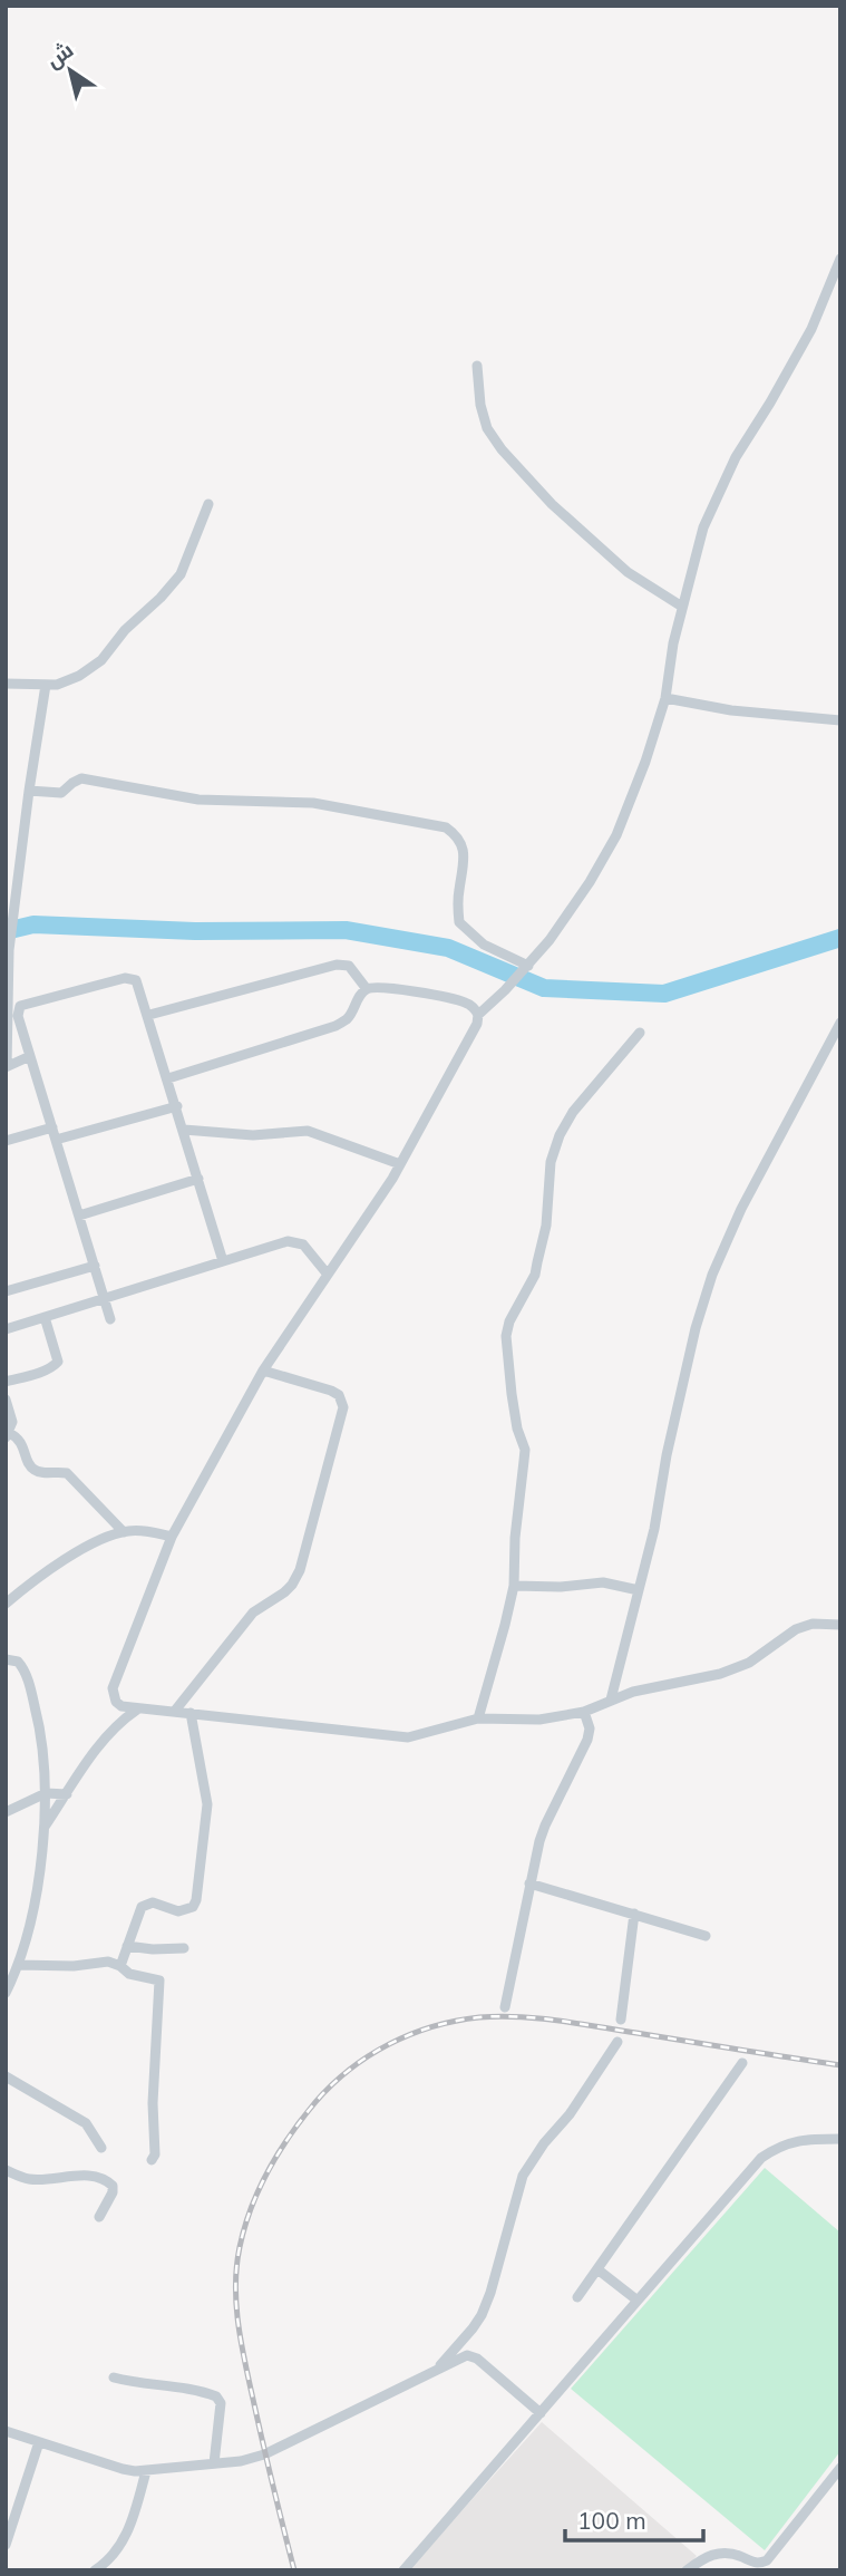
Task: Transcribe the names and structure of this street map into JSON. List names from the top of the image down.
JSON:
{
  "scale_bar": "100 m",
  "north": "top left"
}
